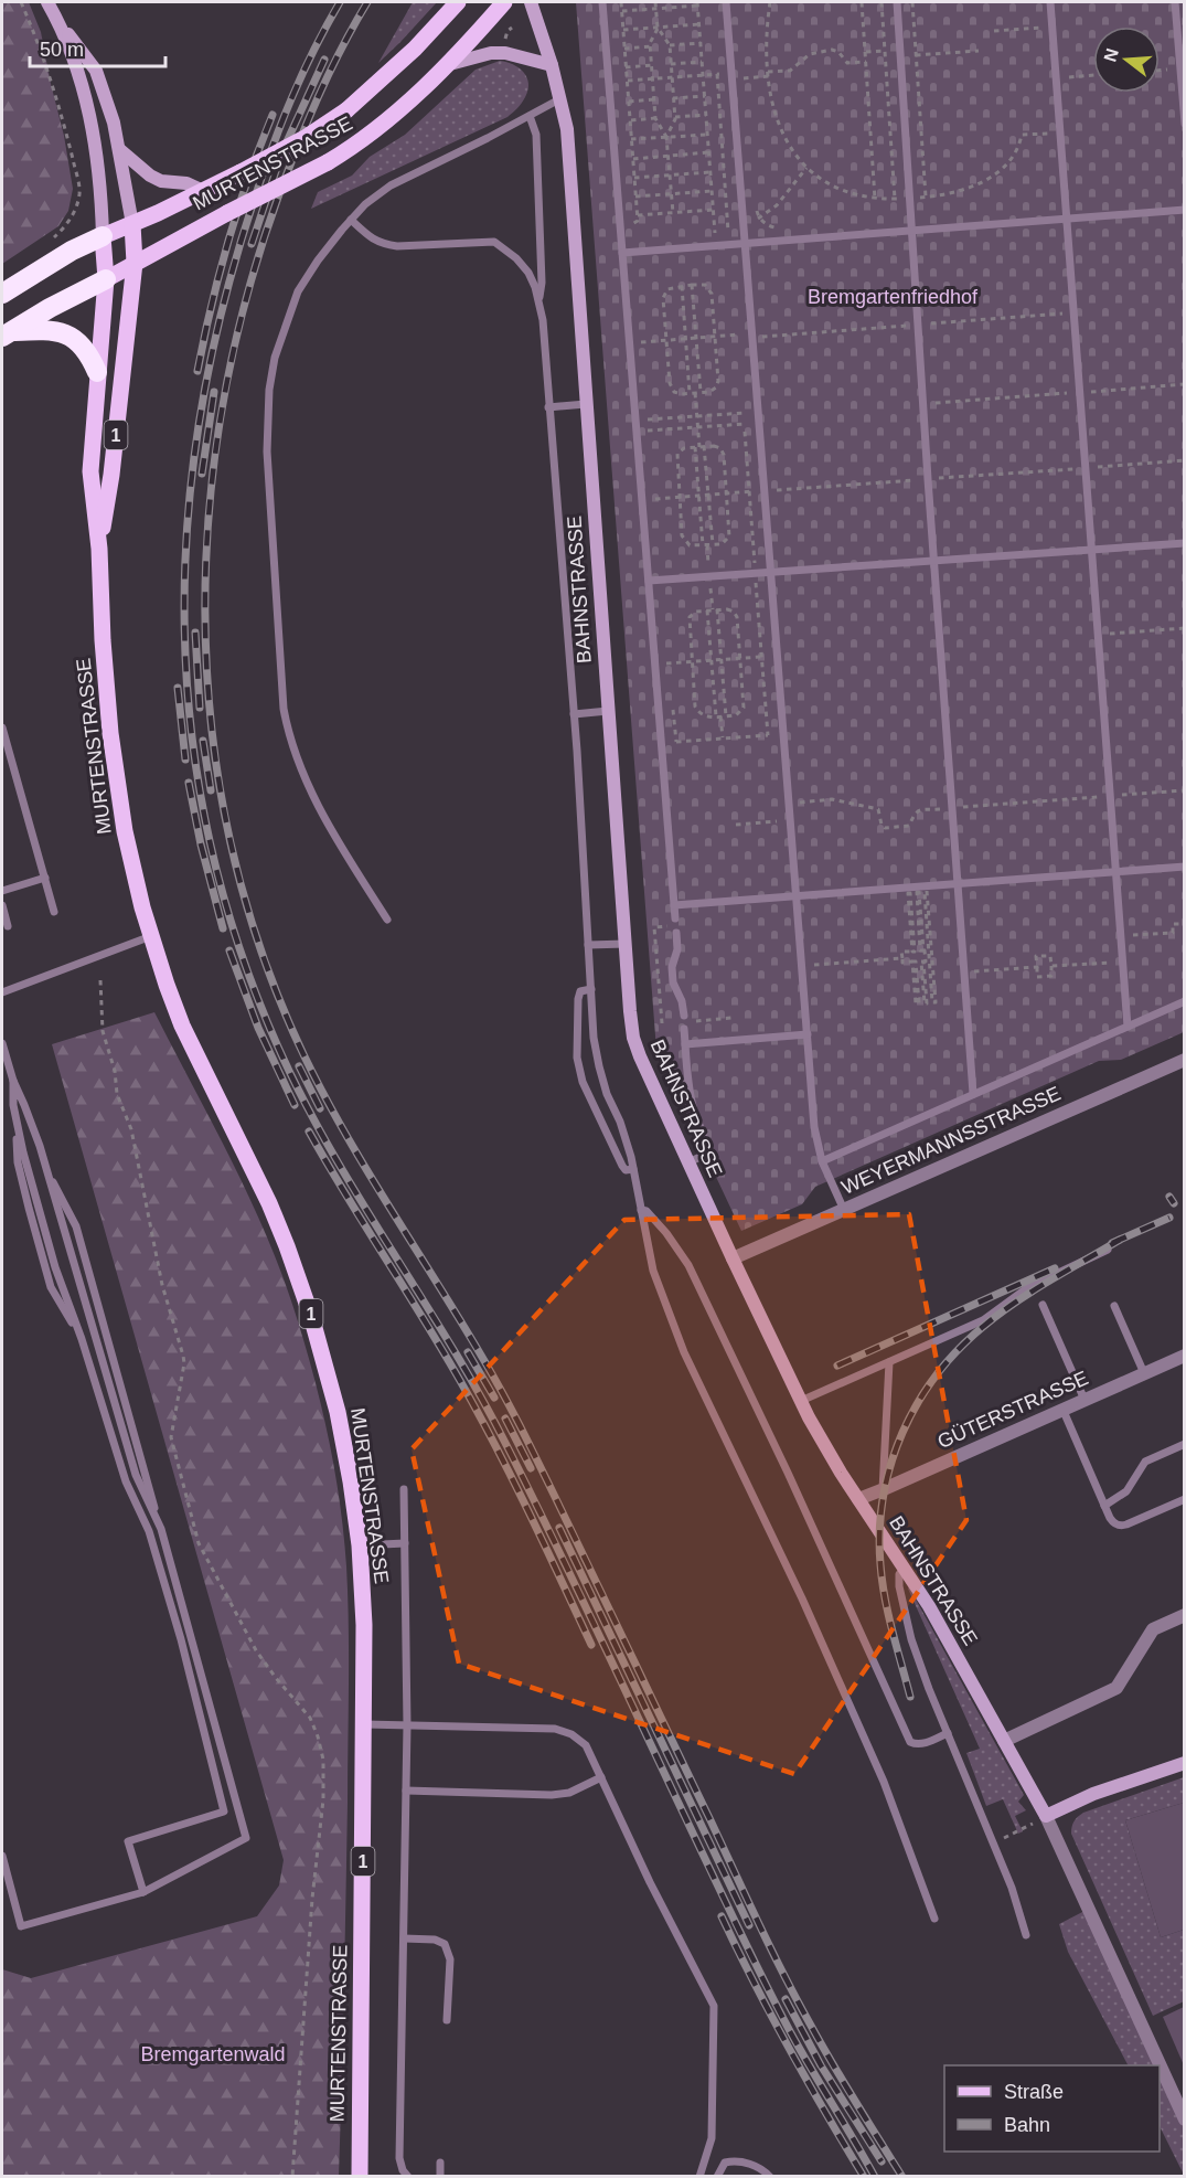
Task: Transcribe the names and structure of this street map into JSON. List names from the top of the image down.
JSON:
{
  "streets": {
    "main road": ["MURTENSTRASSE", "1"],
    "street": ["BAHNSTRASSE", "WEYERMANNSSTRASSE", "GÜTERSTRASSE"]
  },
  "crossings": [
    ["BAHNSTRASSE", "WEYERMANNSSTRASSE"],
    ["BAHNSTRASSE", "GÜTERSTRASSE"]
  ],
  "parks": ["Bremgartenfriedhof", "Bremgartenwald"],
  "legend": ["Straße", "Bahn"],
  "scale_bar": "50 m",
  "north": "left"
}
